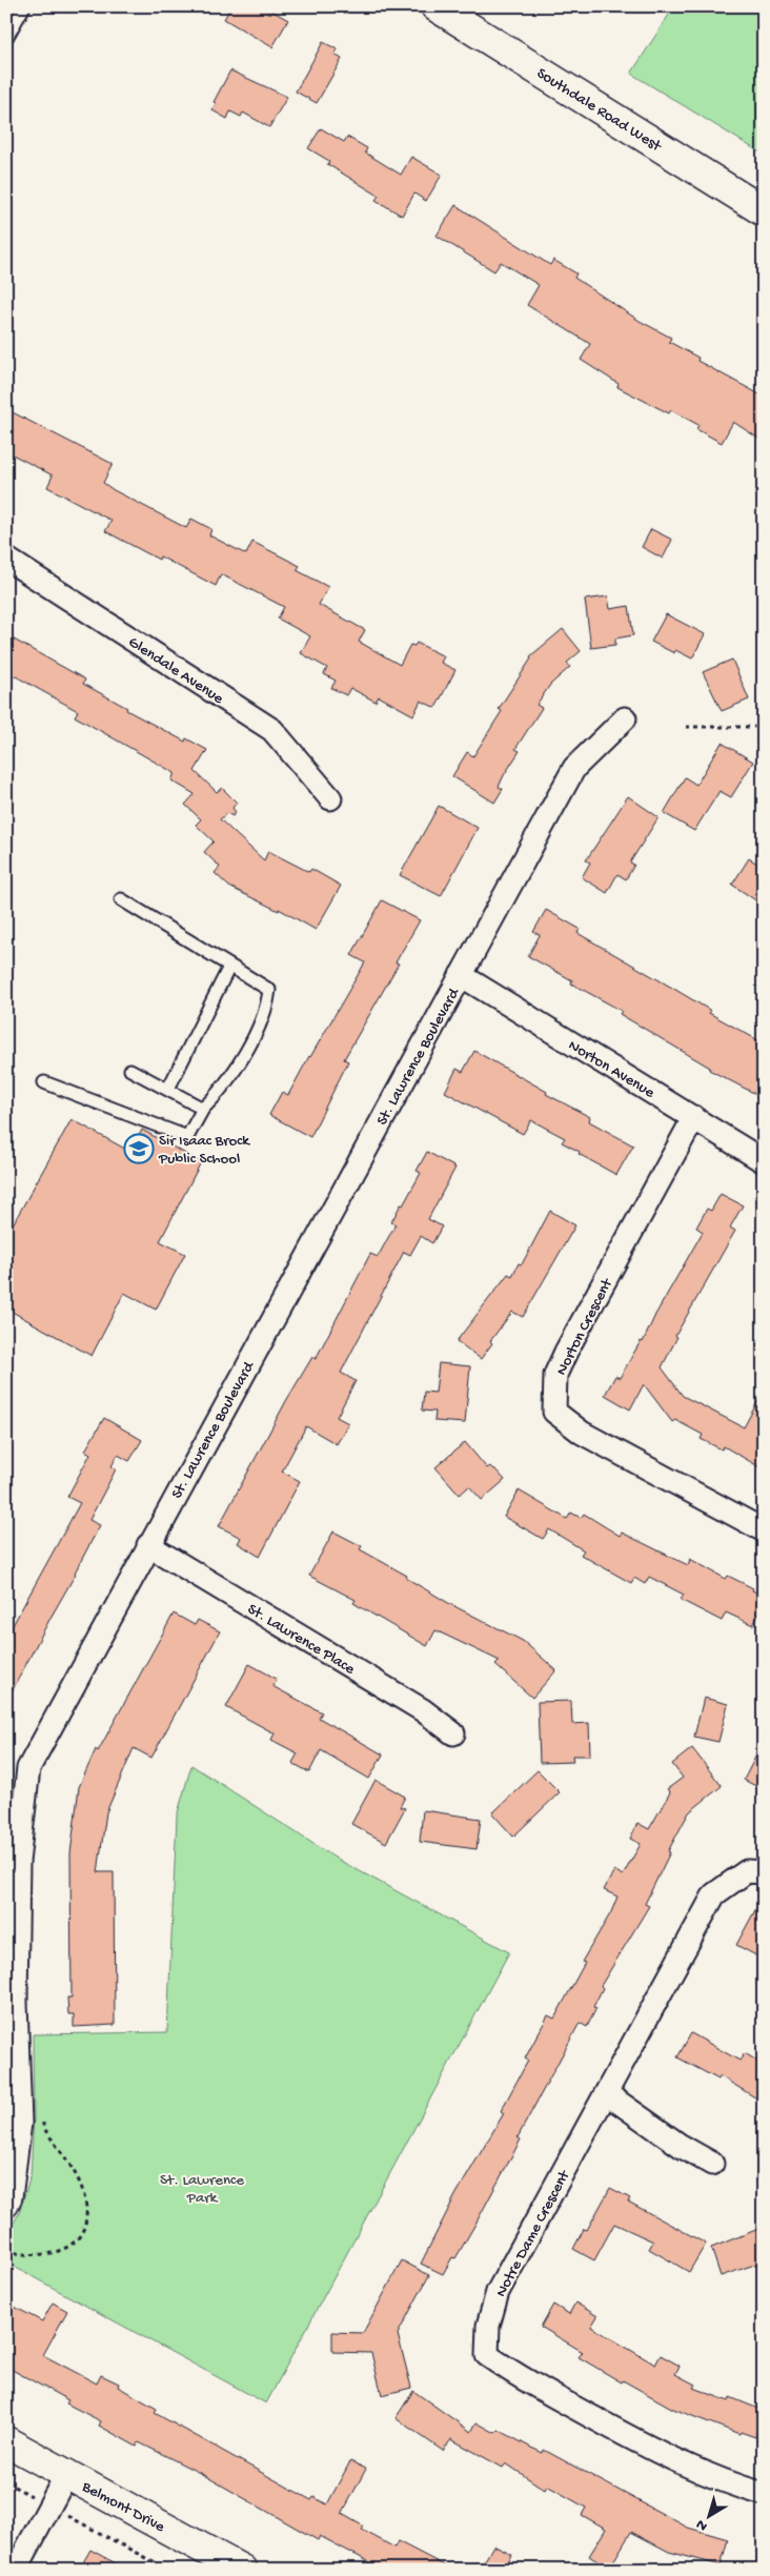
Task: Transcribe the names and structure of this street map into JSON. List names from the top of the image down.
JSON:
{
  "streets": {
    "main road": ["Southdale Road West", "Belmont Drive"],
    "street": [
      "Glendale Avenue",
      "St. Lawrence Boulevard",
      "Norton Avenue",
      "Norton Crescent",
      "St. Lawrence Place",
      "Notre Dame Crescent"
    ]
  },
  "crossings": [
    ["St. Lawrence Boulevard", "Norton Avenue"],
    ["St. Lawrence Boulevard", "St. Lawrence Place"],
    ["Norton Avenue", "Norton Crescent"]
  ],
  "parks": ["St. Lawrence Park"],
  "places": {
    "school or university": ["Sir Isaac Brock Public School"]
  },
  "north": "bottom left"
}
